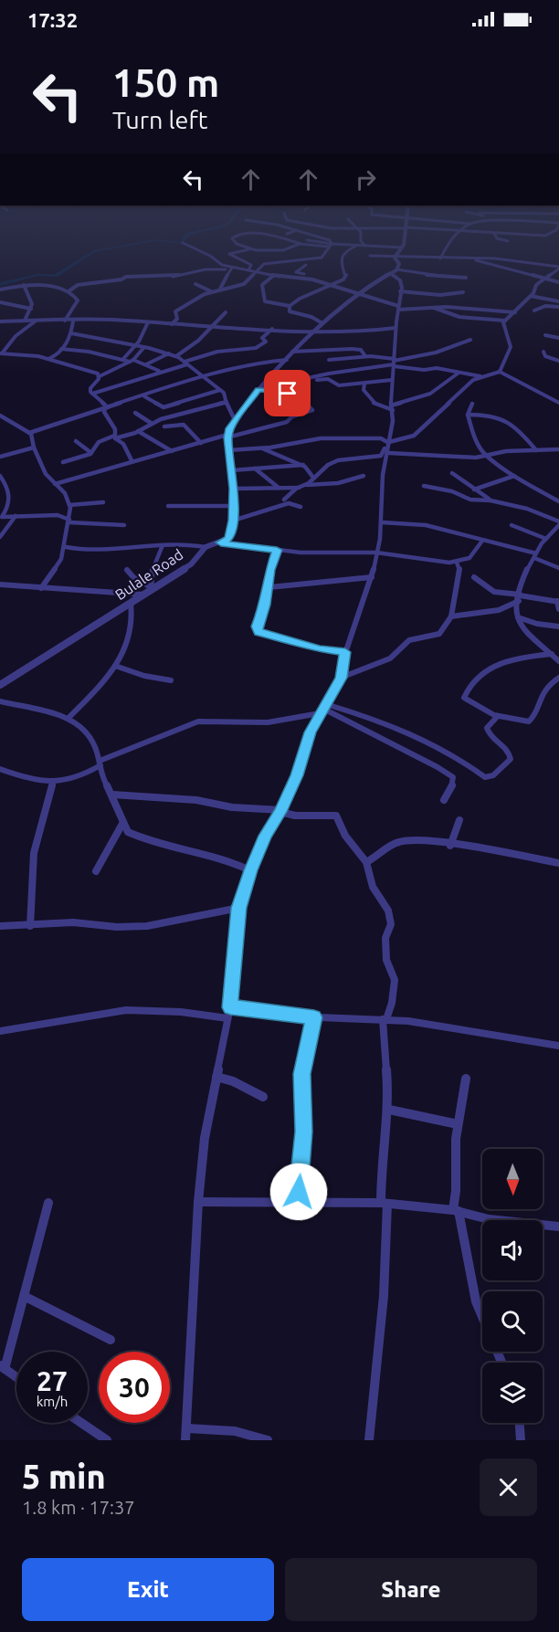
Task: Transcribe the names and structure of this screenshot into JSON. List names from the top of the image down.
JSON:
{
  "streets": {
    "street": ["Bulale Road"]
  },
  "north": "bottom",
  "page": {
    "status": "17:32",
    "turn": ["150 m", "Turn left"],
    "speed": "27 km/h",
    "limit": "30",
    "heading": ["5 min", "1.8 km · 17:37"],
    "buttons": ["Exit", "Share"]
  }
}
